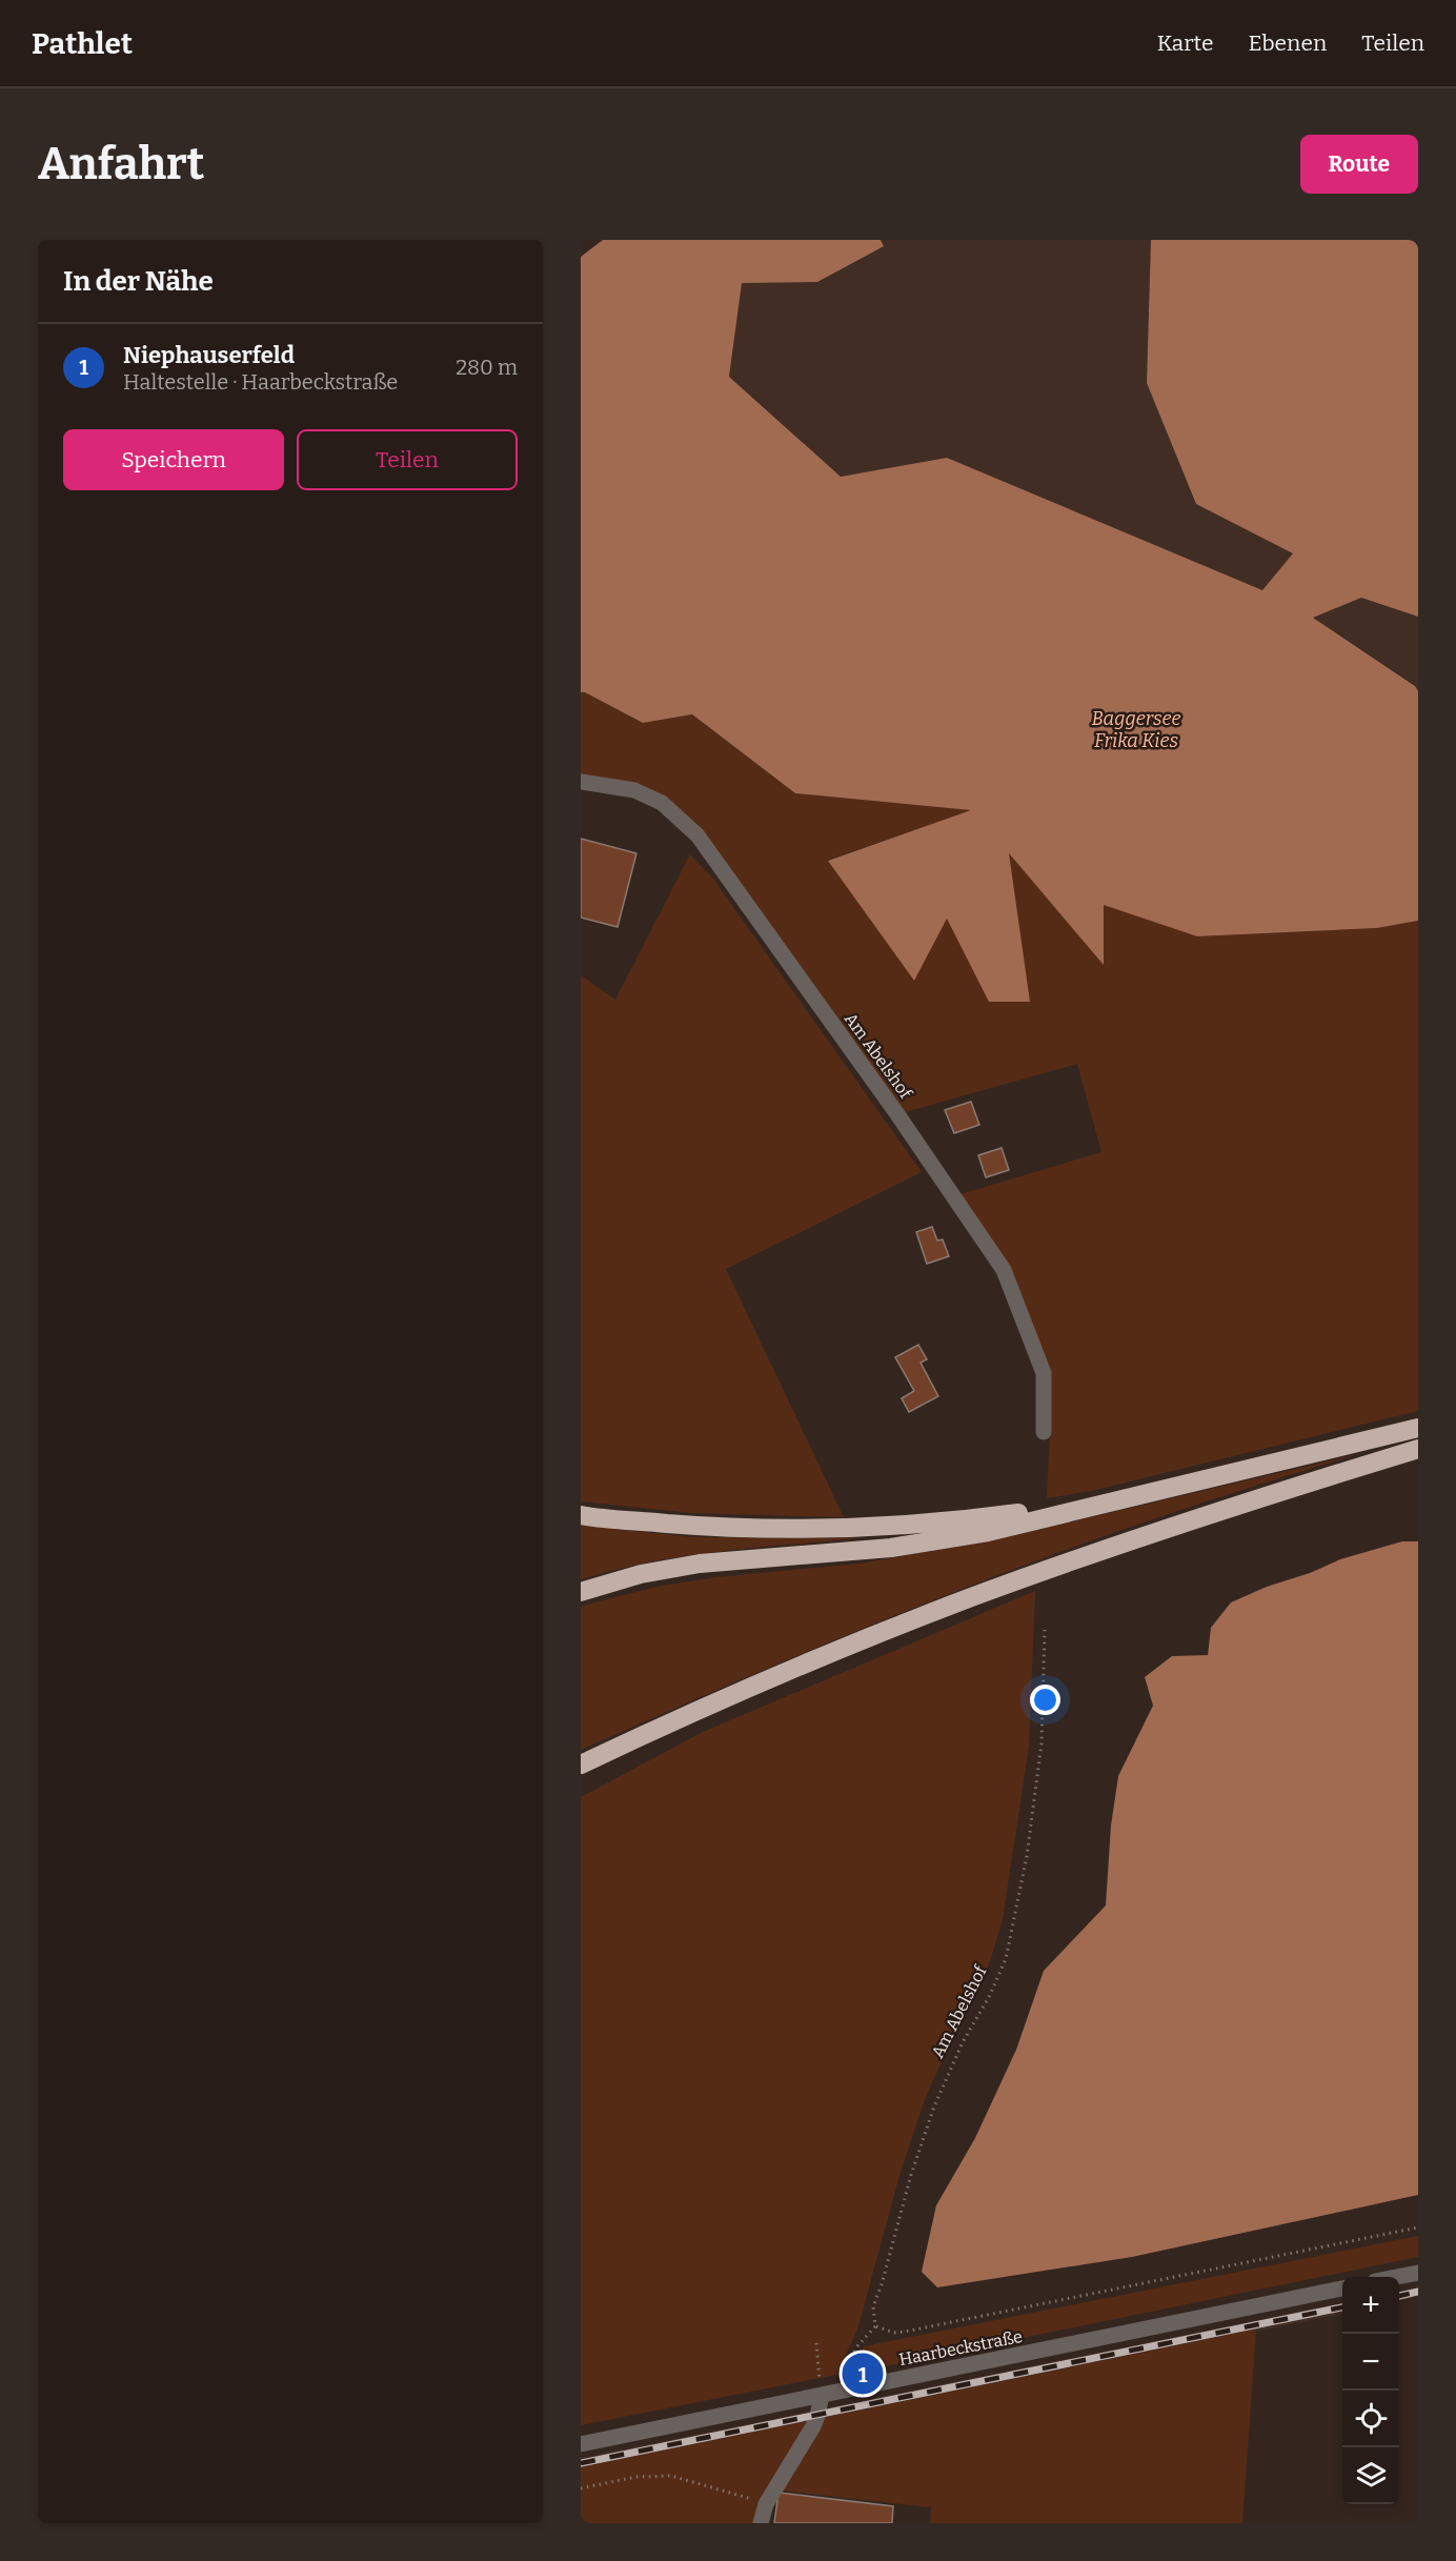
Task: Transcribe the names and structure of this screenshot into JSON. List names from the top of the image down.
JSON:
{
  "streets": {
    "street": ["Am Abelshof", "Haarbeckstraße"]
  },
  "water": ["Baggersee Frika Kies"],
  "page": {
    "header": "Pathlet",
    "nav": ["Karte", "Ebenen", "Teilen"],
    "buttons": [
      "Route",
      ["Speichern", "Teilen"]
    ],
    "title": "Anfahrt",
    "heading": "In der Nähe",
    "list": [
      {
        "mark": "1",
        "name": "Niephauserfeld",
        "note": "Haltestelle · Haarbeckstraße",
        "value": "280 m"
      }
    ],
    "map_buttons": ["+", "−"],
    "pins": "1"
  }
}
